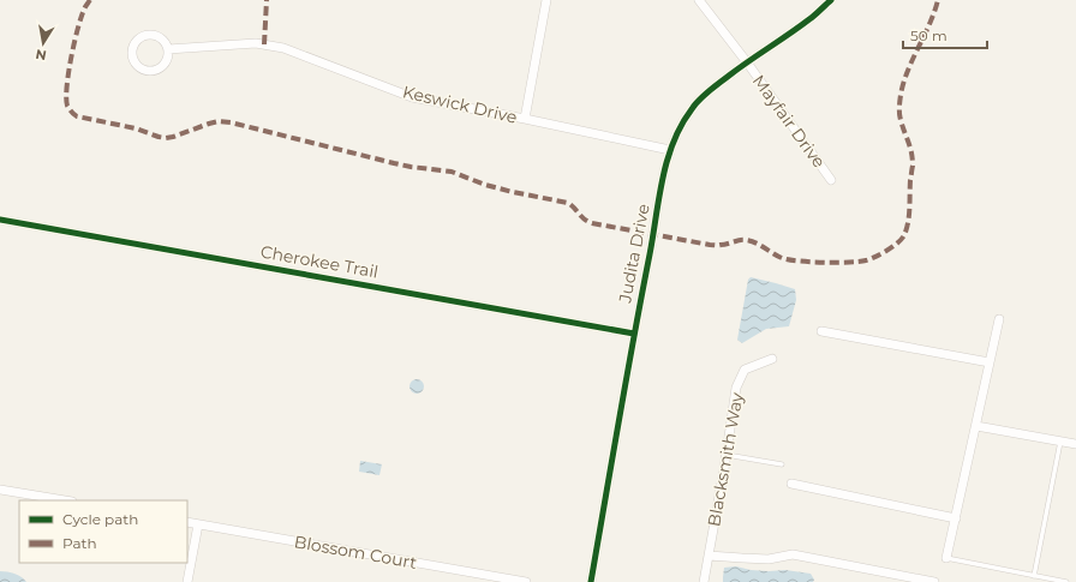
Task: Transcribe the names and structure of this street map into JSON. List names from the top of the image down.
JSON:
{
  "streets": {
    "street": [
      "Keswick Drive",
      "Mayfair Drive",
      "Judita Drive",
      "Cherokee Trail",
      "Blacksmith Way",
      "Blossom Court"
    ]
  },
  "crossings": [
    ["Keswick Drive", "Judita Drive"],
    ["Mayfair Drive", "Judita Drive"],
    ["Judita Drive", "Cherokee Trail"]
  ],
  "legend": ["Cycle path", "Path"],
  "scale_bar": "50 m",
  "north": "bottom"
}
